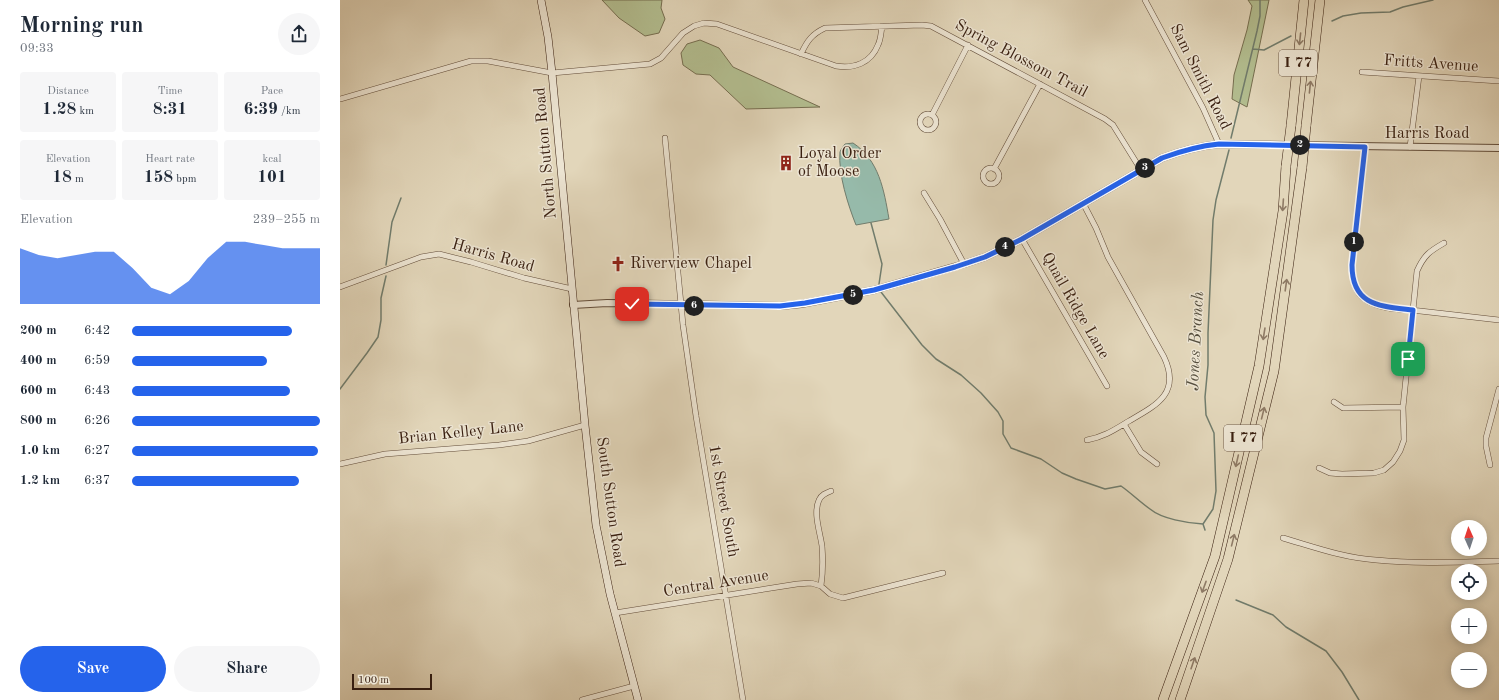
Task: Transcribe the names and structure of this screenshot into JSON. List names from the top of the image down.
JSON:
{
  "streets": {
    "highway": ["I 77"],
    "main road": ["North Sutton Road", "South Sutton Road"],
    "street": [
      "Spring Blossom Trail",
      "Fritts Avenue",
      "Sam Smith Road",
      "Harris Road",
      "Quail Ridge Lane",
      "Brian Kelley Lane",
      "1st Street South",
      "Central Avenue"
    ]
  },
  "crossings": [
    ["Spring Blossom Trail", "Harris Road"],
    ["Sam Smith Road", "Harris Road"],
    ["Harris Road", "North Sutton Road"],
    ["Harris Road", "Quail Ridge Lane"],
    ["Harris Road", "1st Street South"],
    ["Harris Road", "South Sutton Road"],
    ["North Sutton Road", "South Sutton Road"],
    ["Brian Kelley Lane", "South Sutton Road"],
    ["1st Street South", "Central Avenue"],
    ["South Sutton Road", "Central Avenue"]
  ],
  "water": ["Jones Branch"],
  "places": {
    "building": ["Loyal Order of Moose"],
    "church": ["Riverview Chapel"]
  },
  "scale_bar": "100 m",
  "north": "top",
  "page": {
    "heading": ["Morning run", "09:33"],
    "stats": [
      ["Distance", "1.28 km"],
      ["Time", "8:31"],
      ["Pace", "6:39 /km"],
      ["Elevation", "18 m"],
      ["Heart rate", "158 bpm"],
      ["kcal", "101"]
    ],
    "pins": [
      "2",
      "3",
      "1",
      "4",
      "5",
      "6"
    ],
    "chart": ["Elevation", "239–255 m"],
    "list": [
      {
        "name": "200 m",
        "note": "6:42"
      },
      {
        "name": "400 m",
        "note": "6:59"
      },
      {
        "name": "600 m",
        "note": "6:43"
      },
      {
        "name": "800 m",
        "note": "6:26"
      },
      {
        "name": "1.0 km",
        "note": "6:27"
      },
      {
        "name": "1.2 km",
        "note": "6:37"
      }
    ],
    "map_buttons": ["+", "−"],
    "buttons": ["Save", "Share"],
    "scale": "100 m"
  }
}
